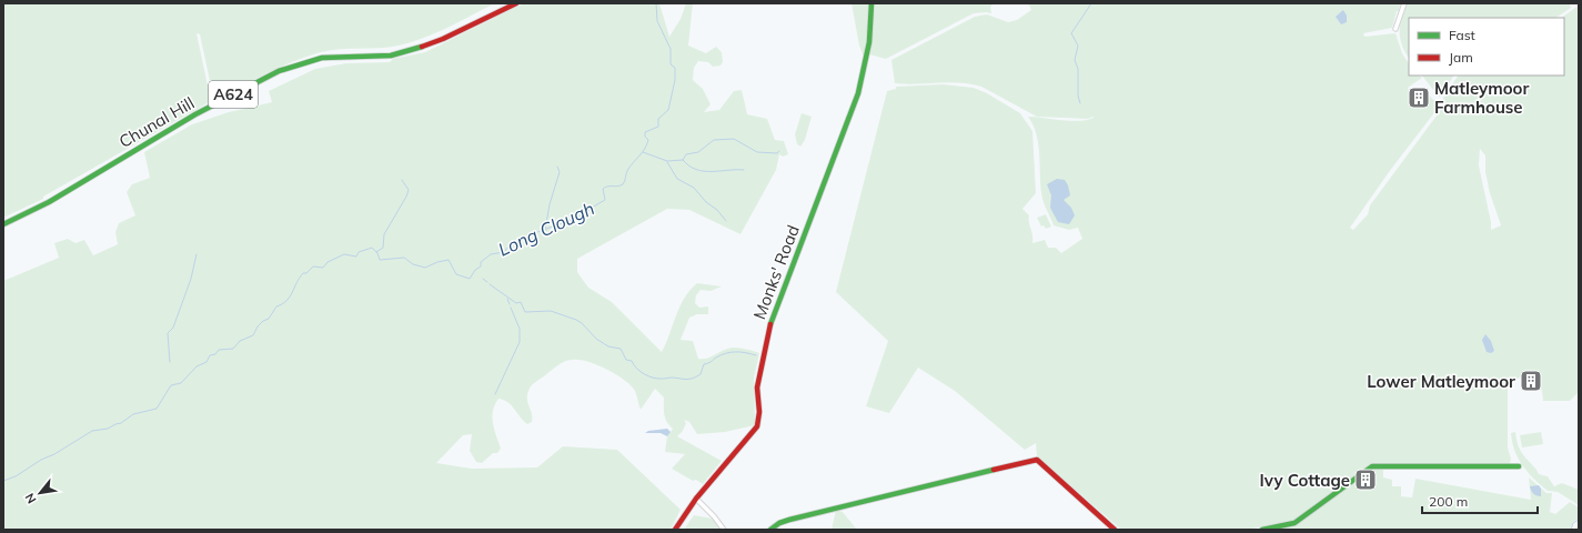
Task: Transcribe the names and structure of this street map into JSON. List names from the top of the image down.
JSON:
{
  "streets": {
    "street": ["A624", "Chunal Hill", "Monks' Road"]
  },
  "water": ["Long Clough"],
  "places": {
    "building": ["Matleymoor Farmhouse", "Lower Matleymoor", "Ivy Cottage"]
  },
  "legend": ["Fast", "Jam"],
  "scale_bar": "200 m",
  "north": "bottom left"
}
